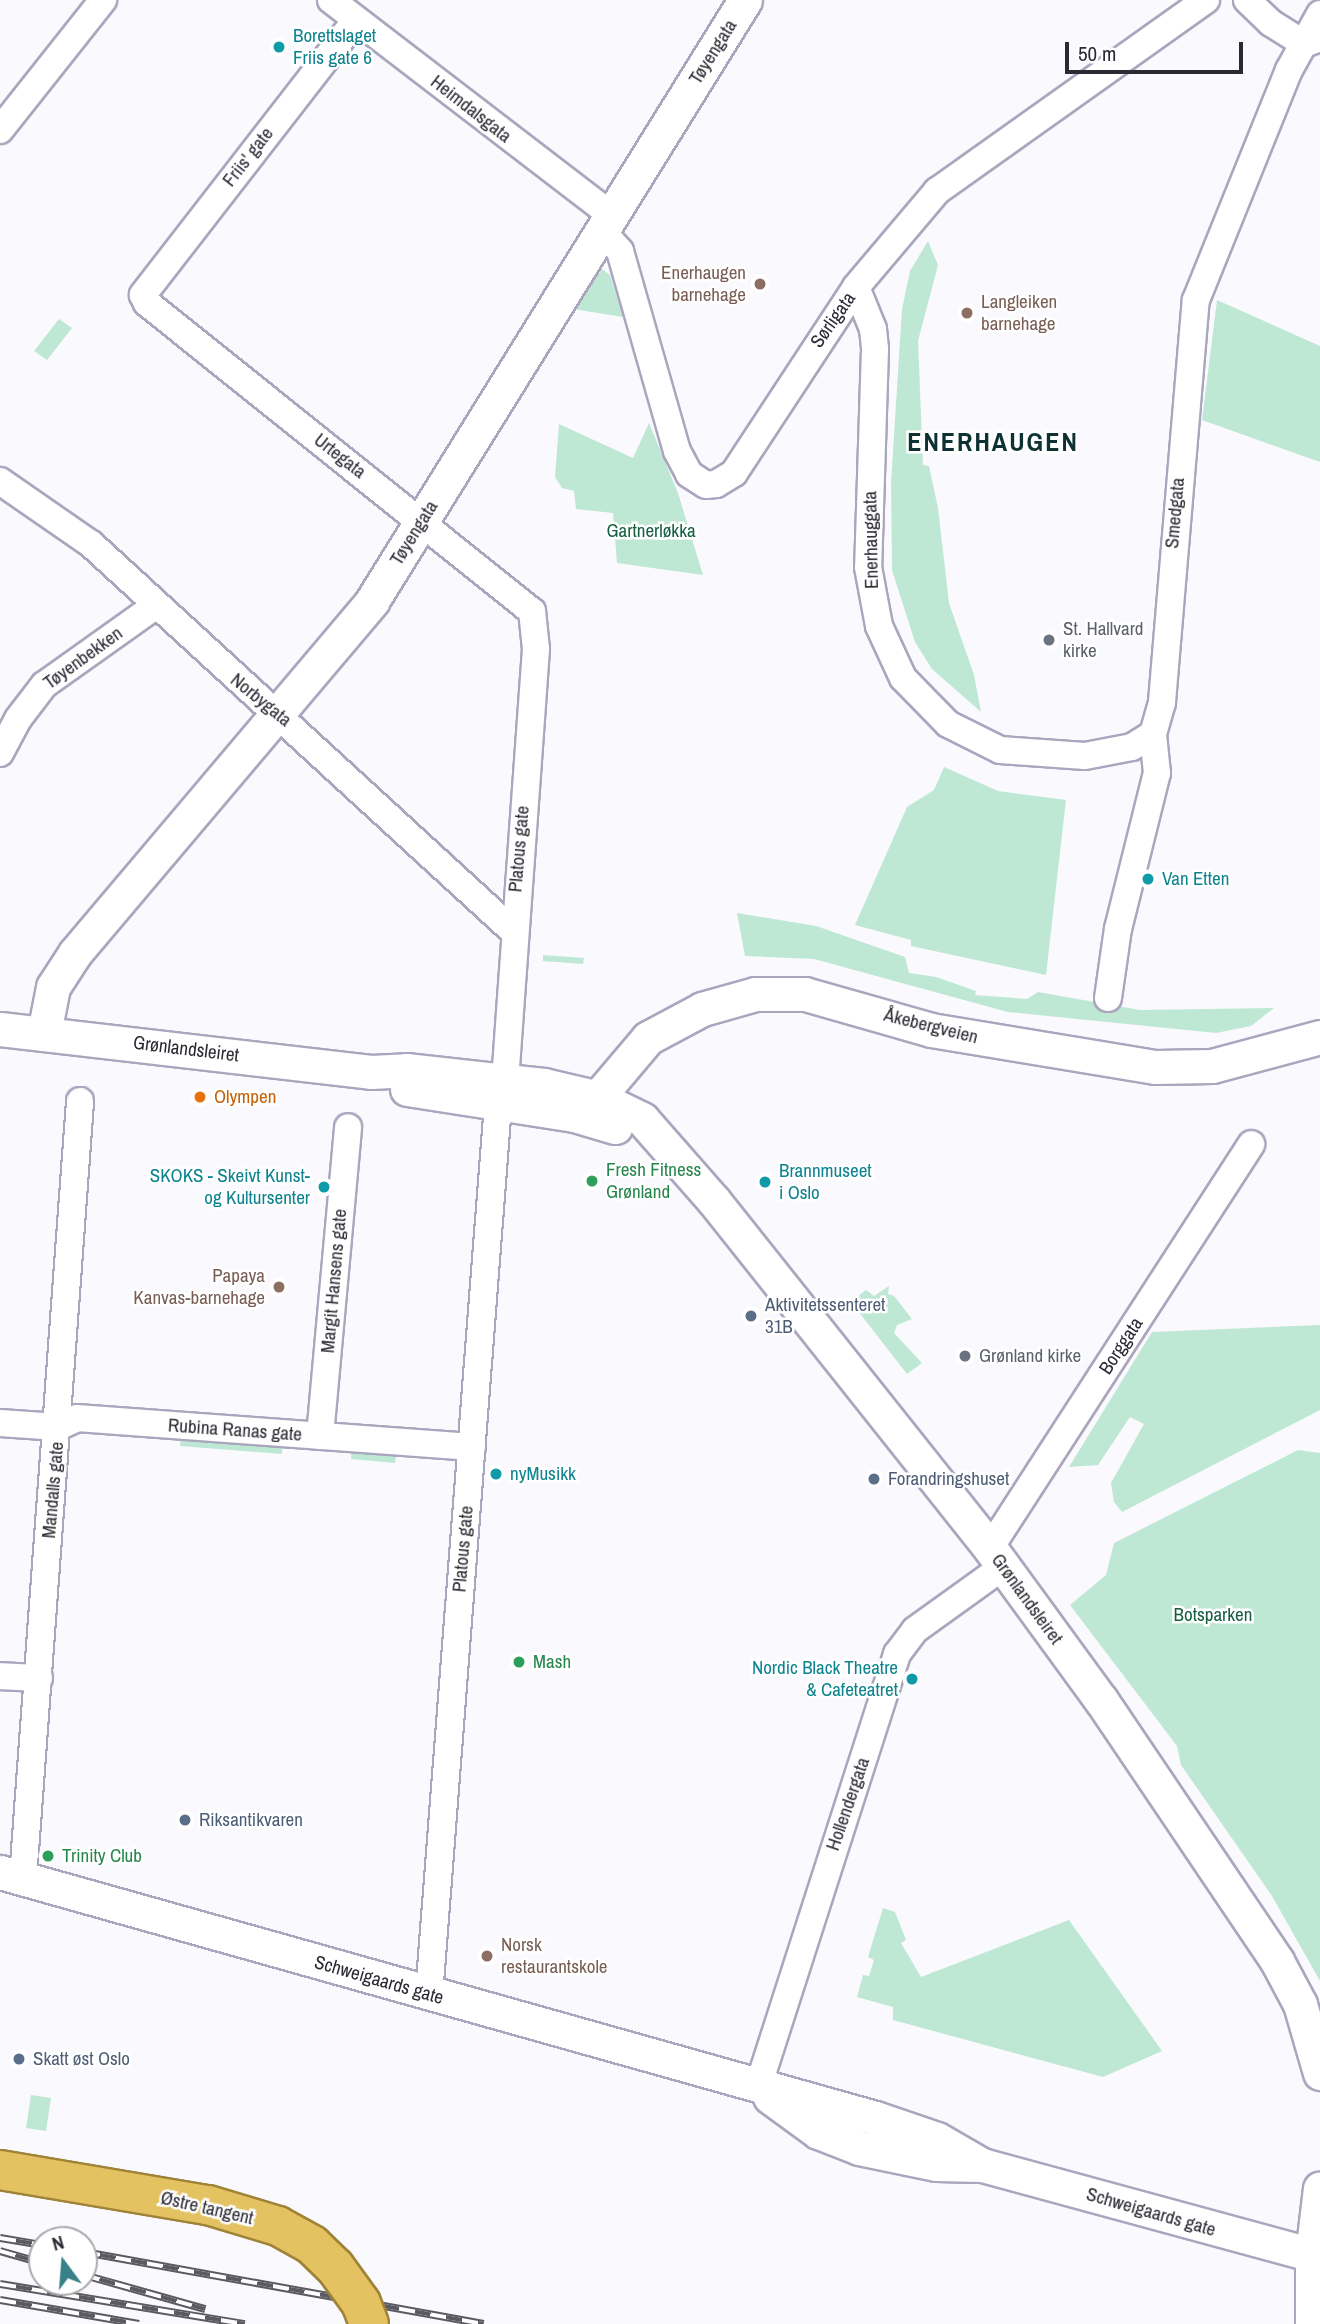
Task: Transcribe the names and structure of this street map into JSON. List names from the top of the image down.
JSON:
{
  "streets": {
    "highway": ["Østre tangent"],
    "street": [
      "Tøyengata",
      "Heimdalsgata",
      "Friis' gate",
      "Sørligata",
      "Urtegata",
      "Smedgata",
      "Enerhauggata",
      "Tøyenbekken",
      "Norbygata",
      "Platous gate",
      "Åkebergveien",
      "Grønlandsleiret",
      "Margit Hansens gate",
      "Borggata",
      "Rubina Ranas gate",
      "Mandalls gate",
      "Hollendergata",
      "Schweigaards gate"
    ]
  },
  "crossings": [
    ["Tøyengata", "Heimdalsgata"],
    ["Tøyengata", "Sørligata"],
    ["Tøyengata", "Urtegata"],
    ["Tøyengata", "Norbygata"],
    ["Tøyengata", "Grønlandsleiret"],
    ["Heimdalsgata", "Friis' gate"],
    ["Heimdalsgata", "Sørligata"],
    ["Friis' gate", "Urtegata"],
    ["Sørligata", "Enerhauggata"],
    ["Urtegata", "Platous gate"],
    ["Smedgata", "Enerhauggata"],
    ["Tøyenbekken", "Norbygata"],
    ["Norbygata", "Platous gate"],
    ["Platous gate", "Grønlandsleiret"],
    ["Platous gate", "Rubina Ranas gate"],
    ["Platous gate", "Schweigaards gate"],
    ["Åkebergveien", "Grønlandsleiret"],
    ["Grønlandsleiret", "Borggata"],
    ["Grønlandsleiret", "Hollendergata"],
    ["Margit Hansens gate", "Rubina Ranas gate"],
    ["Borggata", "Hollendergata"],
    ["Rubina Ranas gate", "Mandalls gate"],
    ["Mandalls gate", "Schweigaards gate"],
    ["Hollendergata", "Schweigaards gate"]
  ],
  "districts": ["ENERHAUGEN"],
  "parks": ["Gartnerløkka", "Botsparken"],
  "places": [
    "Borettslaget Friis gate 6",
    "Enerhaugen barnehage",
    "Langleiken barnehage",
    "St. Hallvard kirke",
    "Van Etten",
    "Olympen",
    "Fresh Fitness Grønland",
    "Brannmuseet i Oslo",
    "SKOKS - Skeivt Kunst- og Kultursenter",
    "Papaya Kanvas-barnehage",
    "Aktivitetssenteret 31B",
    "Grønland kirke",
    "nyMusikk",
    "Forandringshuset",
    "Mash",
    "Nordic Black Theatre & Cafeteatret",
    "Riksantikvaren",
    "Trinity Club",
    "Norsk restaurantskole",
    "Skatt øst Oslo"
  ],
  "scale_bar": "50 m",
  "north": "top"
}
